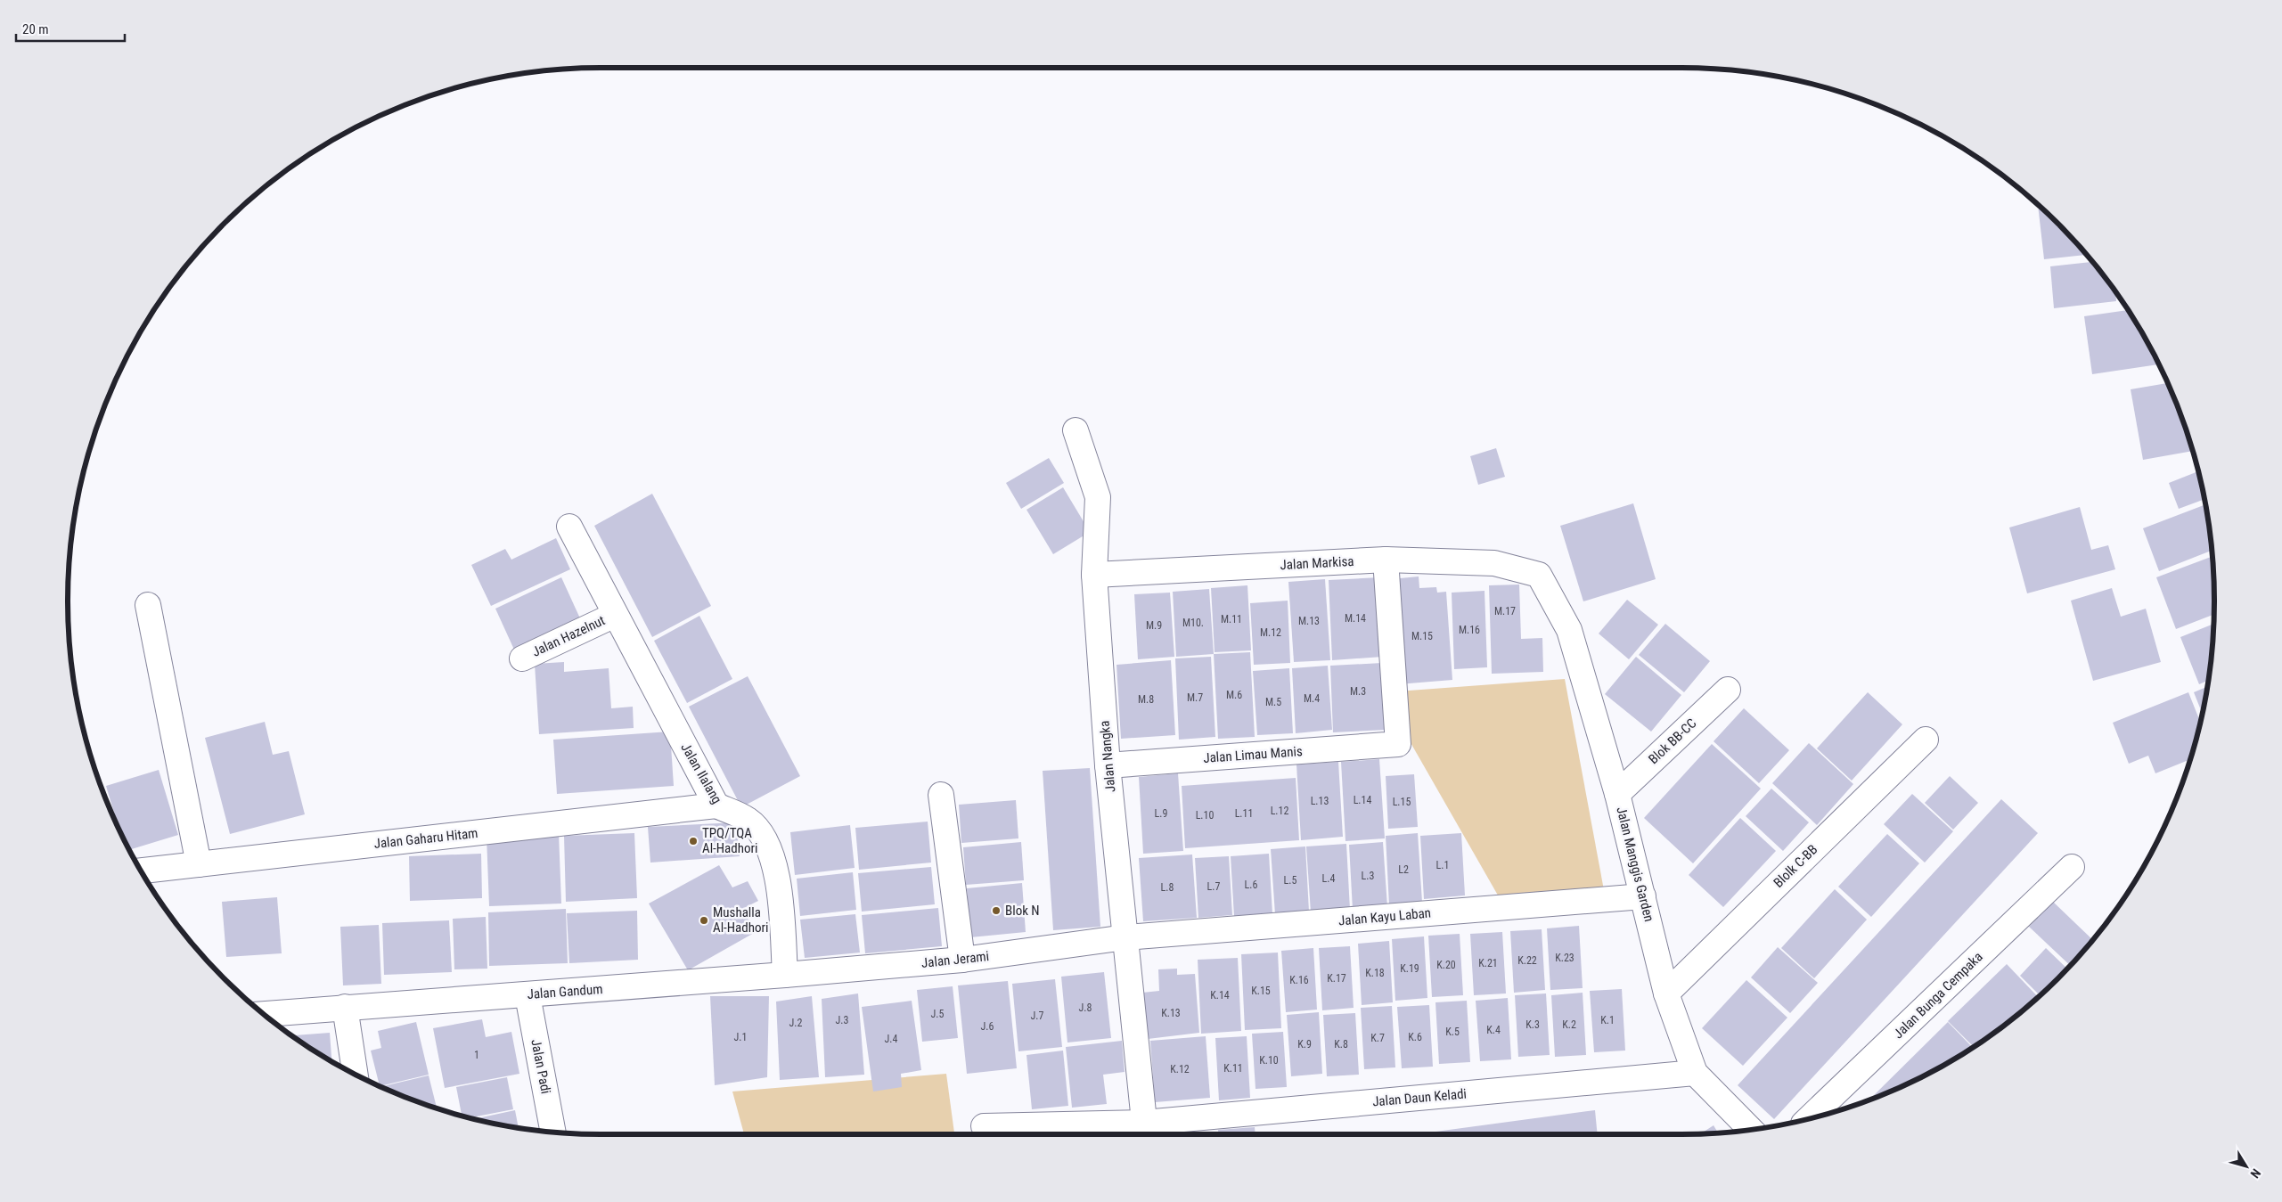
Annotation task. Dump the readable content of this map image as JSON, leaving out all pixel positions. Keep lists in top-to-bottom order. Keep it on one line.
{"streets":{"street":["Jalan Markisa","Jalan Hazelnut","Blok BB-CC","Jalan Limau Manis","Jalan Nangka","Jalan Ilalang","Jalan Gaharu Hitam","Jalan Manggis Garden","Blolk C-BB","Jalan Kayu Laban","Jalan Jerami","Jalan Gandum","Jalan Bunga Cempaka","Jalan Padi","Jalan Daun Keladi"]},"crossings":[["Jalan Markisa","Jalan Limau Manis"],["Jalan Markisa","Jalan Nangka"],["Jalan Markisa","Jalan Manggis Garden"],["Jalan Hazelnut","Jalan Ilalang"],["Blok BB-CC","Jalan Manggis Garden"],["Jalan Limau Manis","Jalan Nangka"],["Jalan Nangka","Jalan Kayu Laban"],["Jalan Nangka","Jalan Jerami"],["Jalan Nangka","Jalan Daun Keladi"],["Jalan Ilalang","Jalan Gaharu Hitam"],["Jalan Ilalang","Jalan Jerami"],["Jalan Ilalang","Jalan Gandum"],["Jalan Manggis Garden","Blolk C-BB"],["Jalan Manggis Garden","Jalan Kayu Laban"],["Jalan Manggis Garden","Jalan Daun Keladi"],["Jalan Kayu Laban","Jalan Jerami"],["Jalan Jerami","Jalan Gandum"],["Jalan Gandum","Jalan Padi"]],"places":["TPQ/TQA Al-Hadhori","Blok N","Mushalla Al-Hadhori"],"house_numbers":["M.17","M.14","M.11","M.13","M10.","M.9","M.16","M.12","M.15","M.3","M.6","M.7","M.4","M.8","M.5","L.14","L.13","L.15","L.12","L.9","L.11","L.10","L.1","L2","L.3","L.4","L.5","L.6","L.7","L.8","K.23","K.22","K.21","K.20","K.19","K.18","K.17","K.16","K.15","K.14","J.8","K.13","J.5","J.7","J.3","K.1","J.2","K.3","K.2","J.6","K.4","K.5","J.1","K.6","K.7","J.4","K.9","K.8","1","K.10","K.11","K.12"],"scale_bar":"20 m","north":"bottom right"}
